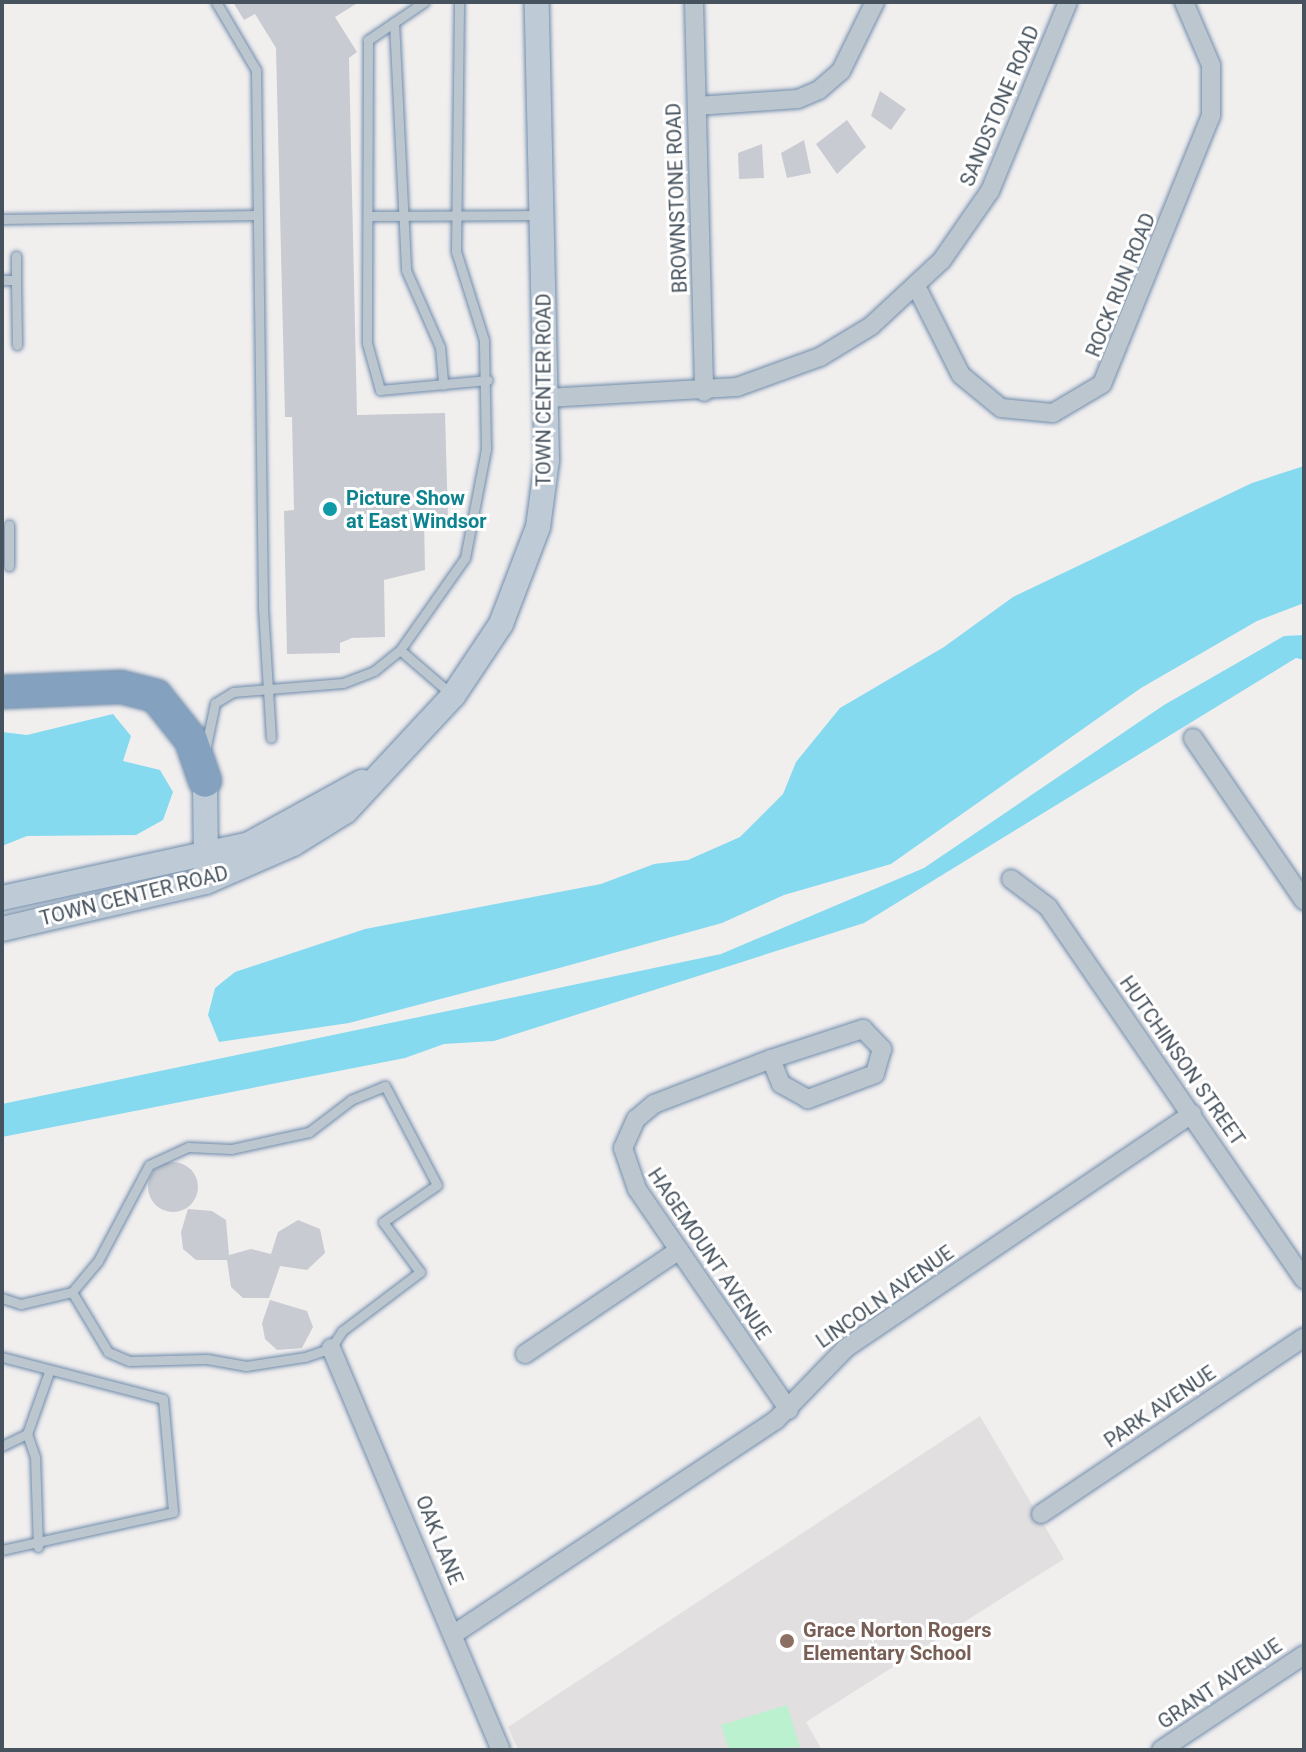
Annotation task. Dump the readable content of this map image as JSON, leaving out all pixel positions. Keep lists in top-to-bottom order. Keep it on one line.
{"streets":{"street":["SANDSTONE ROAD","BROWNSTONE ROAD","ROCK RUN ROAD","TOWN CENTER ROAD","HUTCHINSON STREET","HAGEMOUNT AVENUE","LINCOLN AVENUE","PARK AVENUE","OAK LANE","GRANT AVENUE"]},"crossings":[["SANDSTONE ROAD","BROWNSTONE ROAD"],["SANDSTONE ROAD","ROCK RUN ROAD"],["SANDSTONE ROAD","TOWN CENTER ROAD"],["HUTCHINSON STREET","LINCOLN AVENUE"],["HAGEMOUNT AVENUE","LINCOLN AVENUE"],["LINCOLN AVENUE","OAK LANE"]],"places":["Picture Show at East Windsor","Grace Norton Rogers Elementary School"]}
